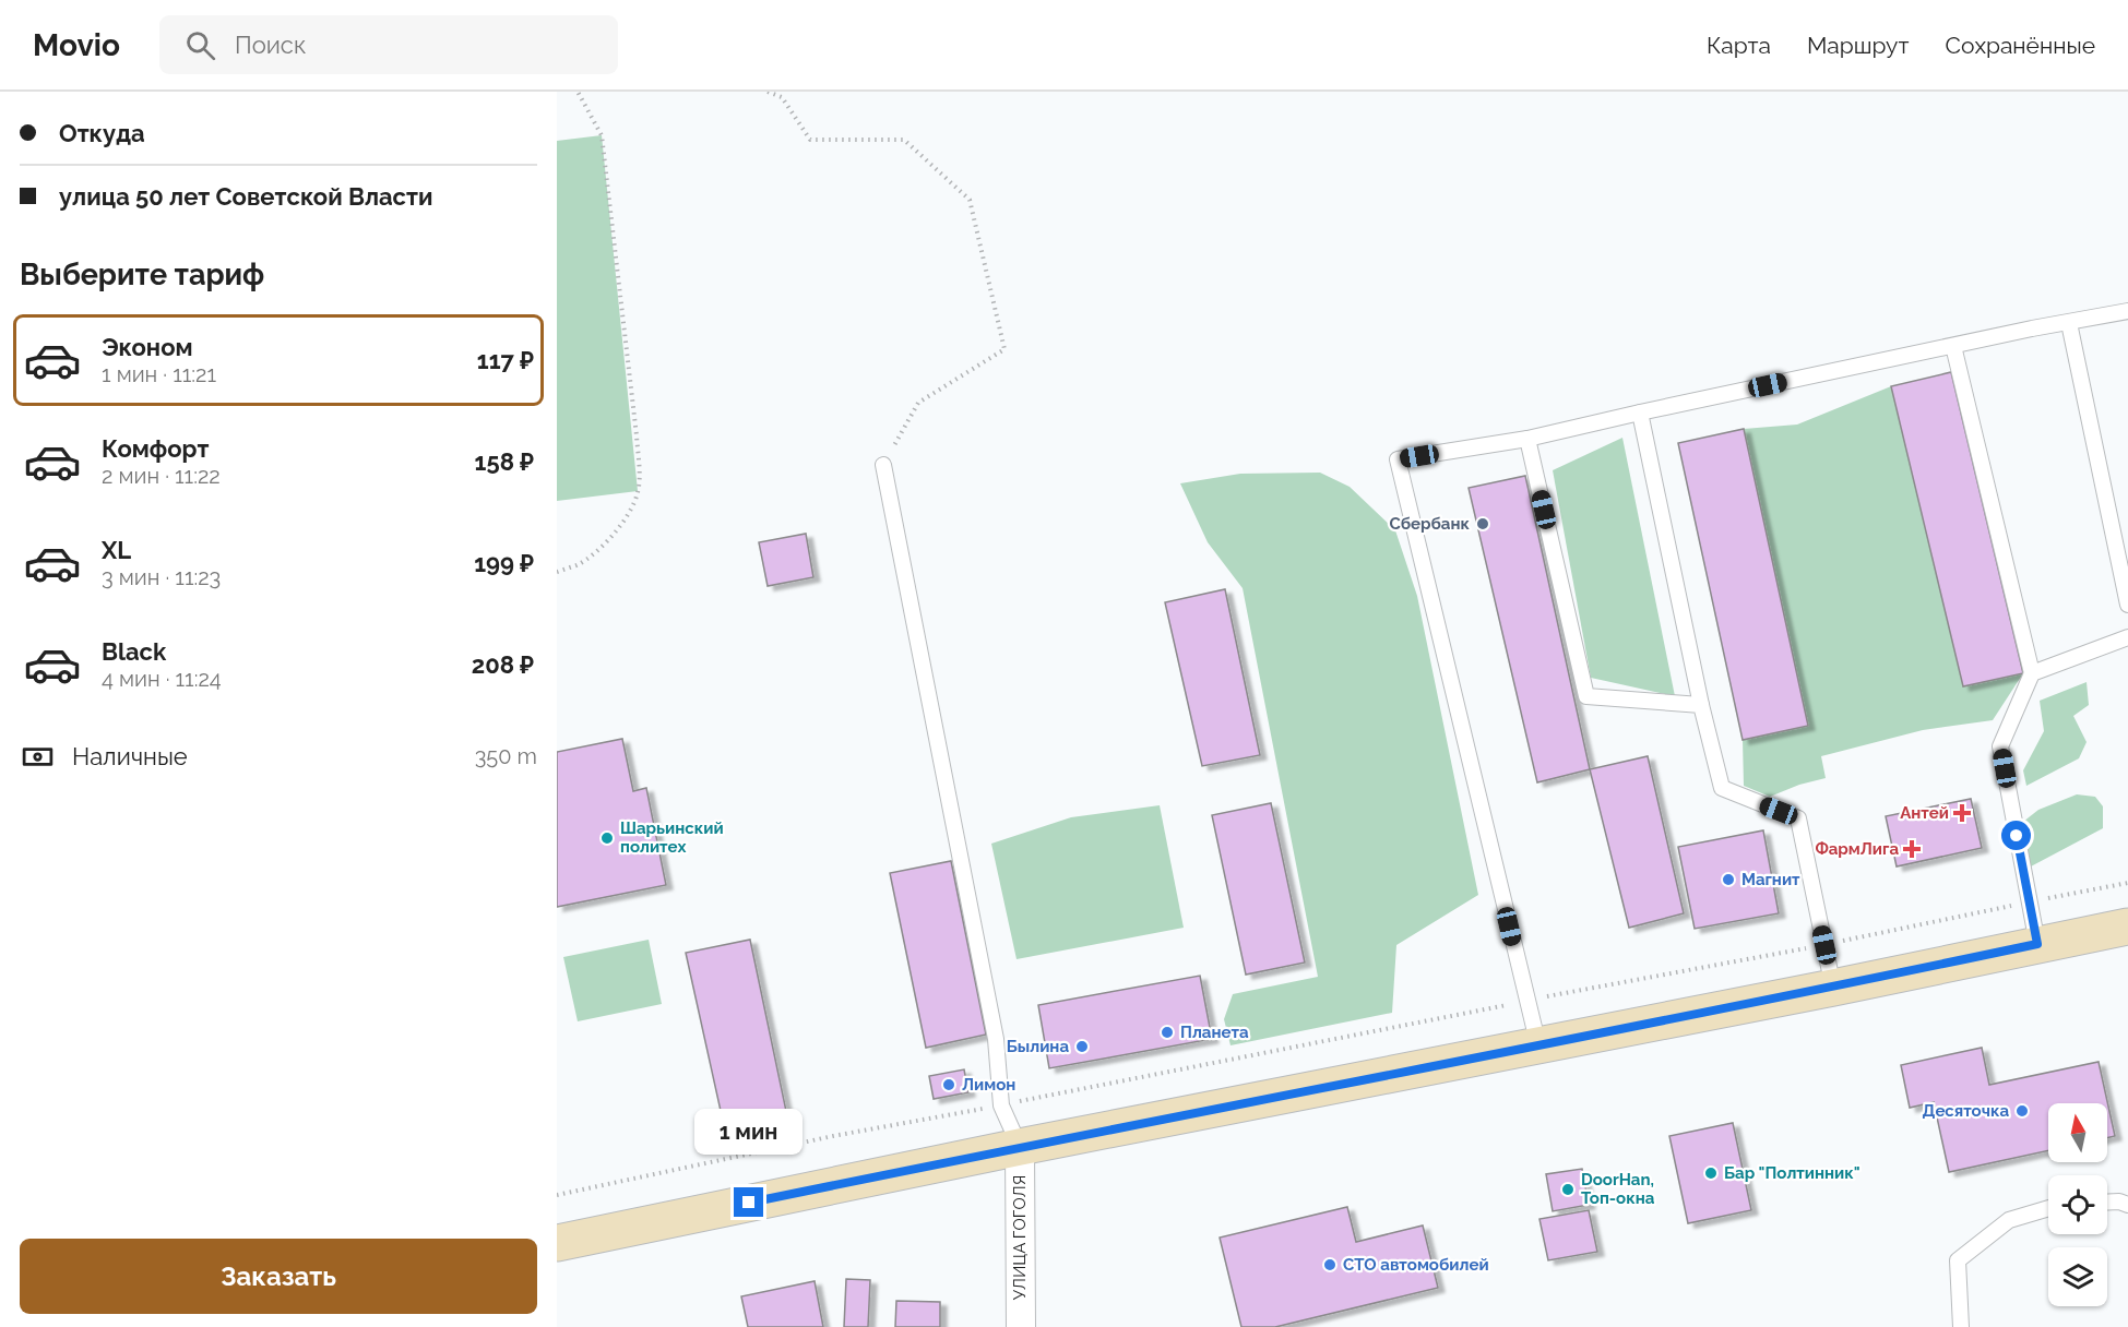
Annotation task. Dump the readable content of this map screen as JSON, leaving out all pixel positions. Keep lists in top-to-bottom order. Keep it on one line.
{"streets":{"street":["УЛИЦА ГОГОЛЯ"]},"places":{"other":["Сбербанк","Шарьинский политех","Магнит","Планета","Былина","Лимон","Десяточка","Бар \"Полтинник\"","DoorHan, Топ-окна","СТО автомобилей"],"health":["Антей","ФармЛига"]},"north":"top","page":{"header":"Movio","search":"Поиск","nav":["Карта","Маршрут","Сохранённые"],"banner":["Откуда","улица 50 лет Советской Власти"],"heading":"Выберите тариф","list":[{"name":"Эконом","note":"1 мин · 11:21","value":"117 ₽"},{"name":"Комфорт","note":"2 мин · 11:22","value":"158 ₽"},{"name":"XL","note":"3 мин · 11:23","value":"199 ₽"},{"name":"Black","note":"4 мин · 11:24","value":"208 ₽"}],"pay":["Наличные","350 m"],"bubble":"1 мин","buttons":"Заказать"}}
